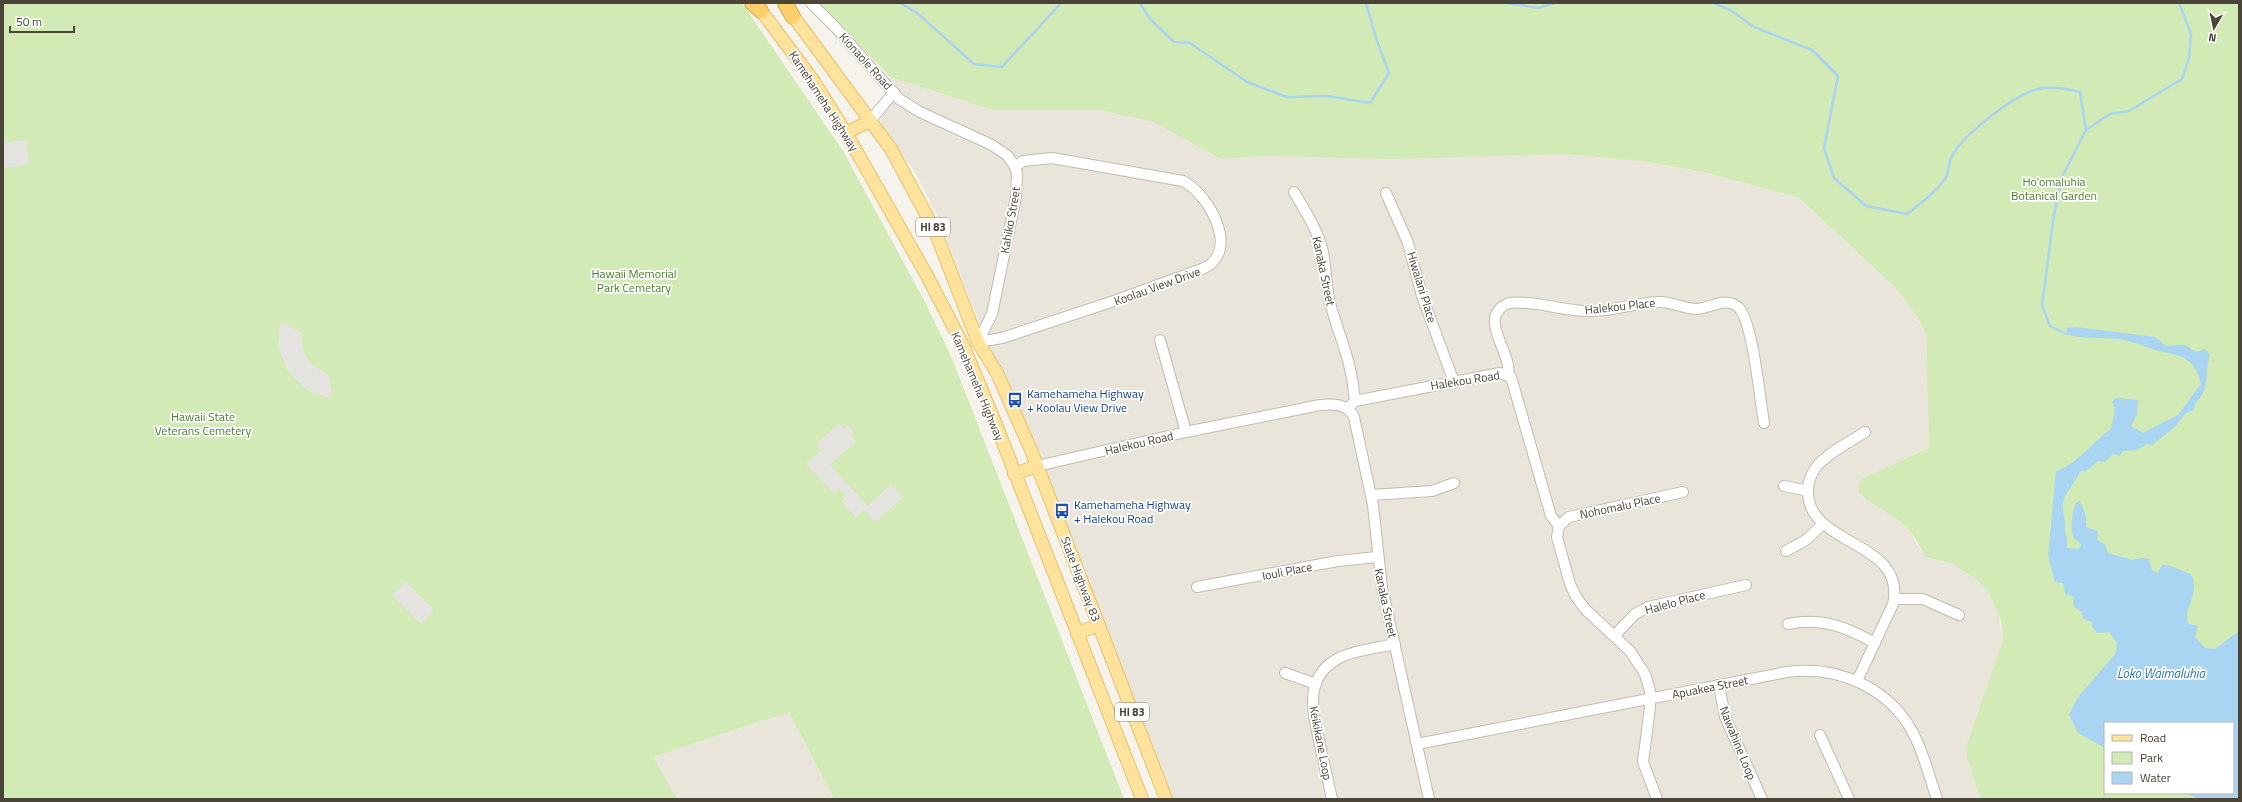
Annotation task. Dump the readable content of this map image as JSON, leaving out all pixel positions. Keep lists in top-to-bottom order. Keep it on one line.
{"streets":{"main road":["Kamehameha Highway","HI 83","State Highway 83"],"street":["Kionaole Road","Kahiko Street","Kanaka Street","Koolau View Drive","Hiwalani Place","Halekou Place","Halekou Road","Nohomalu Place","Iouli Place","Halelo Place","Apuakea Street","Keikikane Loop","Nawahine Loop"]},"crossings":[["Kionaole Road","Kamehameha Highway"],["Kamehameha Highway","Kahiko Street"],["Kamehameha Highway","Koolau View Drive"],["Kamehameha Highway","State Highway 83"],["Kahiko Street","Koolau View Drive"],["Kahiko Street","State Highway 83"],["Kanaka Street","Halekou Road"],["Kanaka Street","Iouli Place"],["Kanaka Street","Apuakea Street"],["Kanaka Street","Keikikane Loop"],["Koolau View Drive","State Highway 83"],["Hiwalani Place","Halekou Road"],["Halekou Place","Halekou Road"],["Halekou Road","Nohomalu Place"],["Halekou Road","State Highway 83"],["Halekou Road","Halelo Place"],["Halekou Road","Apuakea Street"],["Apuakea Street","Nawahine Loop"]],"water":["Loko Waimaluhia"],"parks":["Ho'omaluhia Botanical Garden","Hawaii Memorial Park Cemetary","Hawaii State Veterans Cemetery"],"places":{"bus stop":["Kamehameha Highway + Koolau View Drive","Kamehameha Highway + Halekou Road"]},"legend":["Road","Park","Water"],"scale_bar":"50 m","north":"bottom"}
